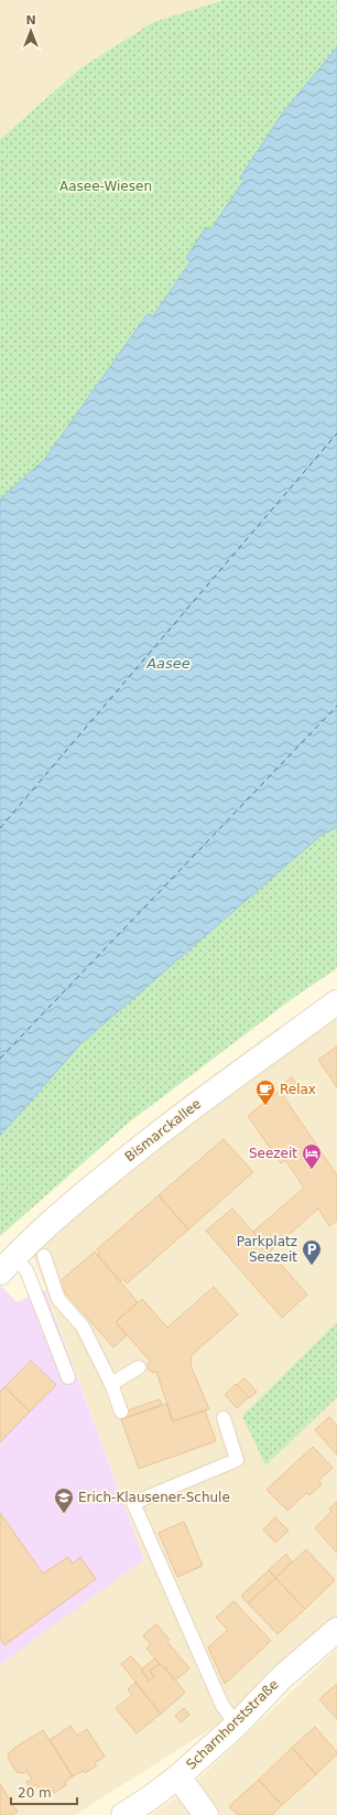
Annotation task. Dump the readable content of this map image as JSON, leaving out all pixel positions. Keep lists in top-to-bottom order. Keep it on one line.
{"streets":{"street":["Bismarckallee","Scharnhorststraße"]},"water":["Aasee"],"parks":["Aasee-Wiesen"],"places":{"cafe":["Relax"],"hotel":["Seezeit"],"parking":["Parkplatz Seezeit"],"school or university":["Erich-Klausener-Schule"]},"scale_bar":"20 m","north":"top"}
